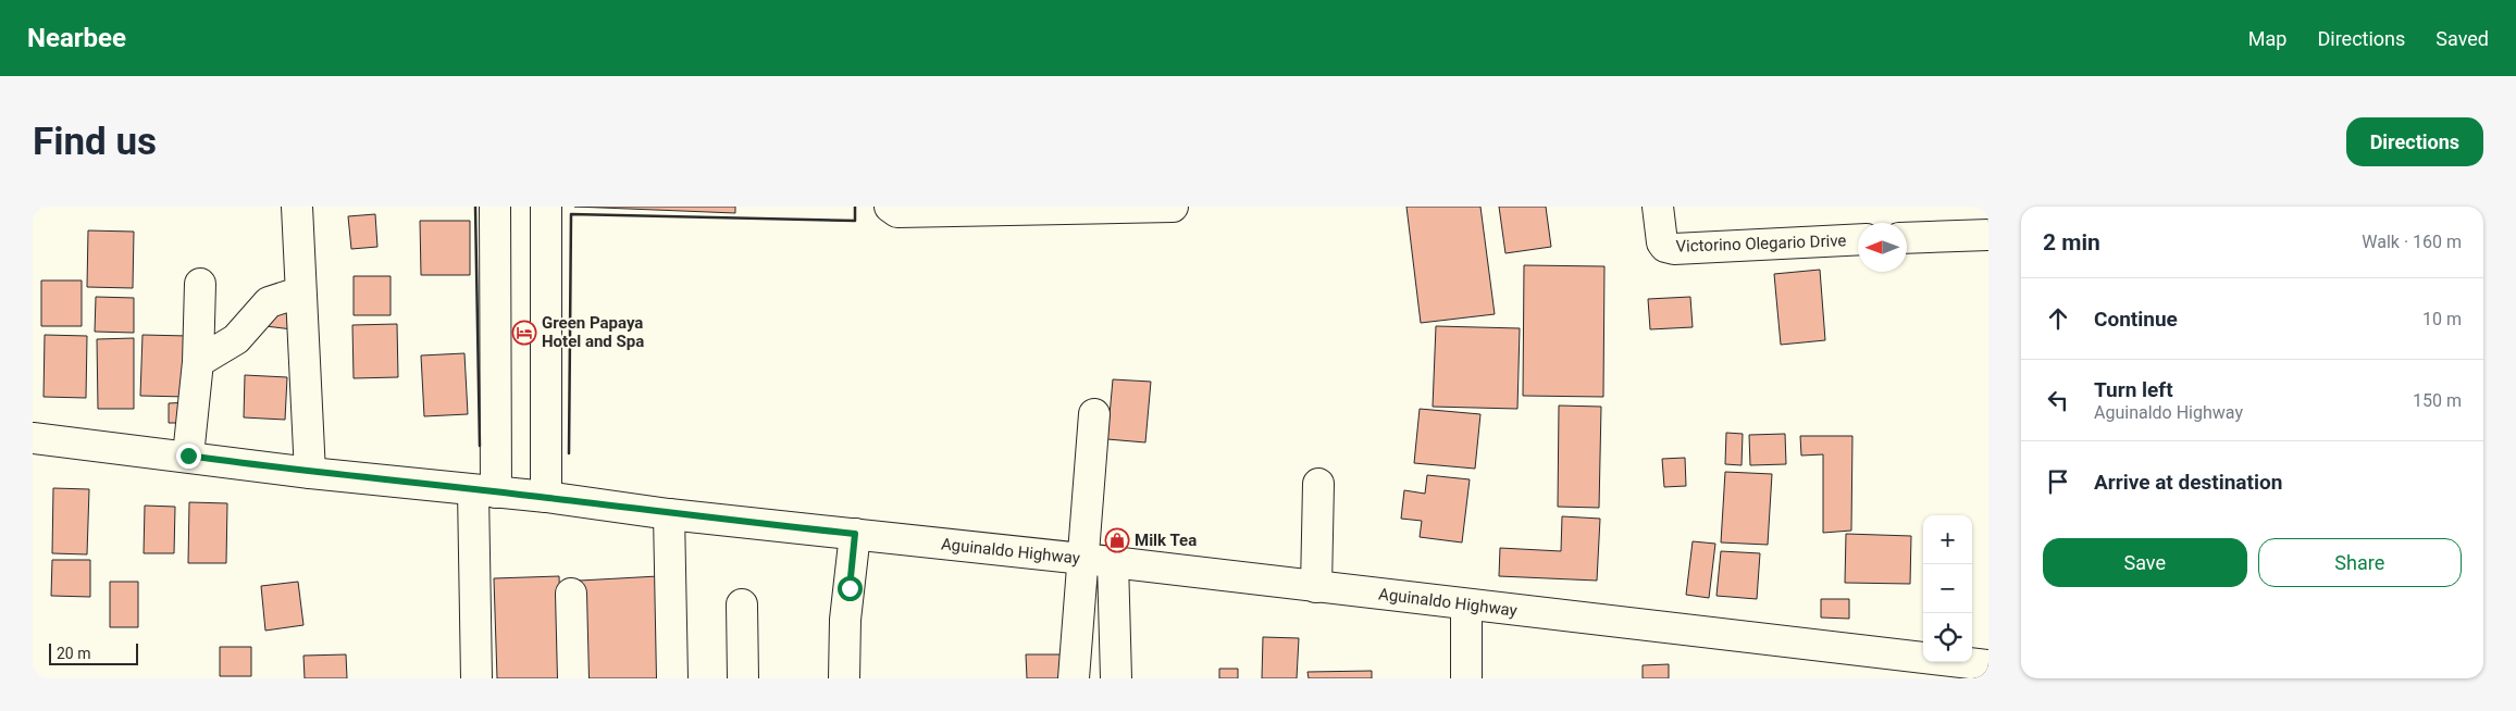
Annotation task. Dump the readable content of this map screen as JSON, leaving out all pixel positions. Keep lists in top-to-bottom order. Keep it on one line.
{"streets":{"main road":["Victorino Olegario Drive","Aguinaldo Highway"]},"places":{"hotel":["Green Papaya Hotel and Spa"],"shop":["Milk Tea"]},"scale_bar":"20 m","north":"left","page":{"header":"Nearbee","nav":["Map","Directions","Saved"],"buttons":["Directions",["Save","Share"]],"title":"Find us","heading":["2 min","Walk · 160 m"],"list":[["Continue","10 m"],["Turn left","Aguinaldo Highway","150 m"],"Arrive at destination"],"map_buttons":["+","−"],"scale":"20 m"}}
